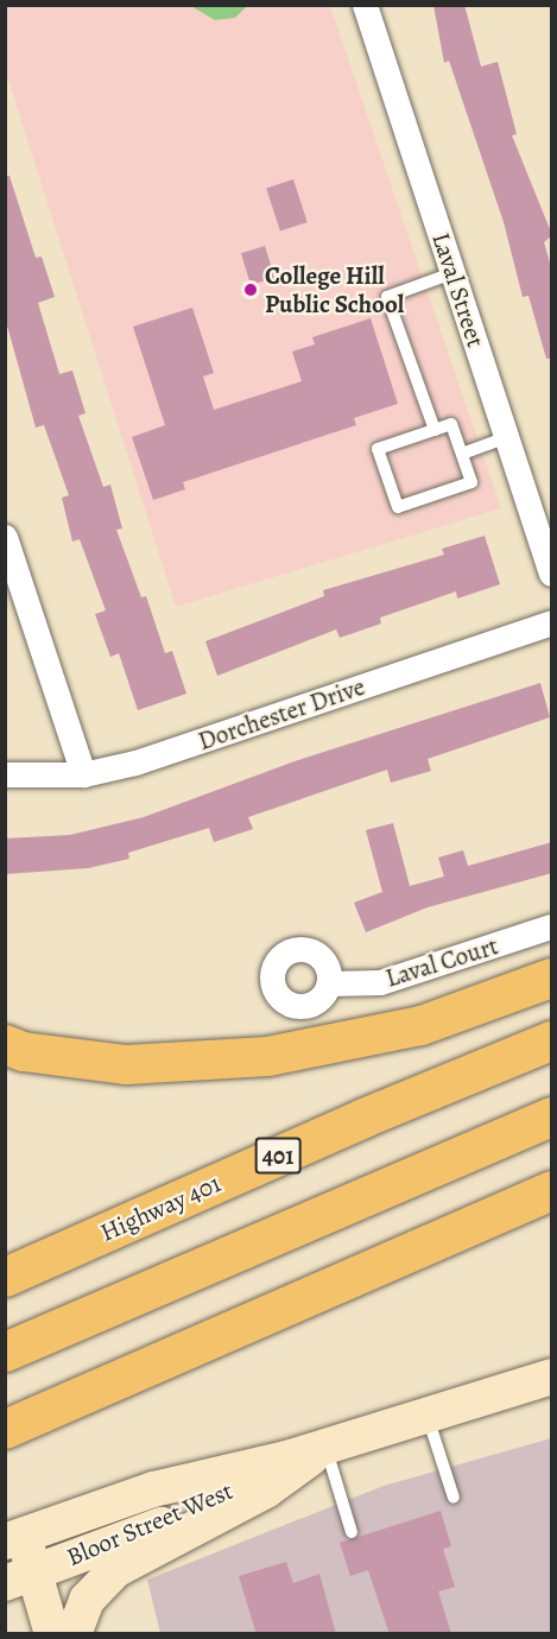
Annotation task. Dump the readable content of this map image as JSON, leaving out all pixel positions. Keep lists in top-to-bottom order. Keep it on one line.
{"streets":{"highway":["401","Highway 401"],"main road":["Bloor Street West"],"street":["Laval Street","Dorchester Drive","Laval Court"]},"places":["College Hill Public School"]}
